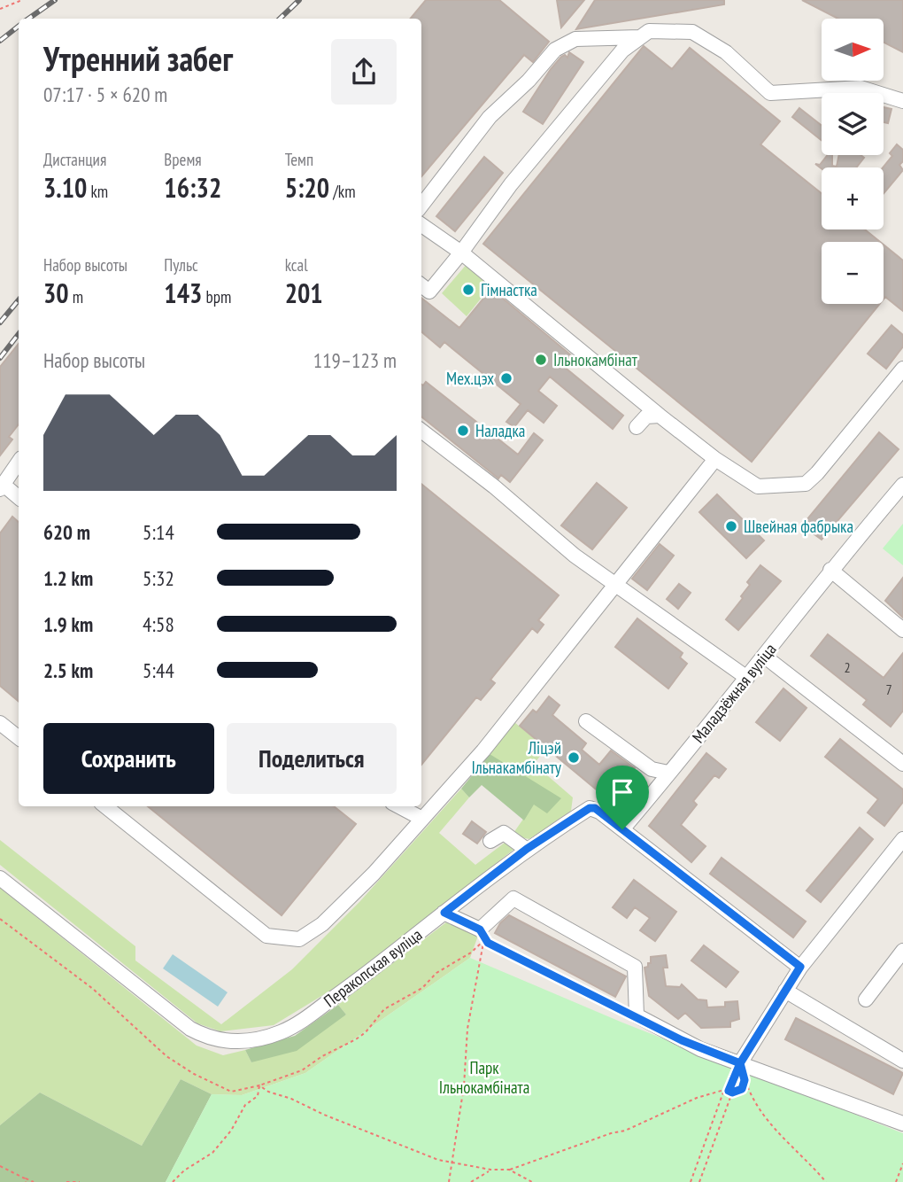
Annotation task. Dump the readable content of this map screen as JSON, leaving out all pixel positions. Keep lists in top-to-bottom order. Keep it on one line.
{"streets":{"street":["Маладзёжная вуліца","Перакопская вуліца"]},"crossings":[["Маладзёжная вуліца","Перакопская вуліца"]],"parks":["Парк Ільнокамбіната"],"places":["Гімнастка","Ільнокамбінат","Мех.цэх","Наладка","Швейная фабрыка","Ліцэй Ільнакамбінату"],"house_numbers":["2","7"],"north":"right","page":{"map_buttons":["+","−"],"heading":["Утренний забег","07:17 · 5 × 620 m"],"stats":[["Дистанция","3.10 km"],["Время","16:32"],["Темп","5:20 /km"],["Набор высоты","30 m"],["Пульс","143 bpm"],["kcal","201"]],"chart":["Набор высоты","119–123 m"],"list":[{"name":"620 m","note":"5:14"},{"name":"1.2 km","note":"5:32"},{"name":"1.9 km","note":"4:58"},{"name":"2.5 km","note":"5:44"}],"buttons":["Сохранить","Поделиться"]}}
